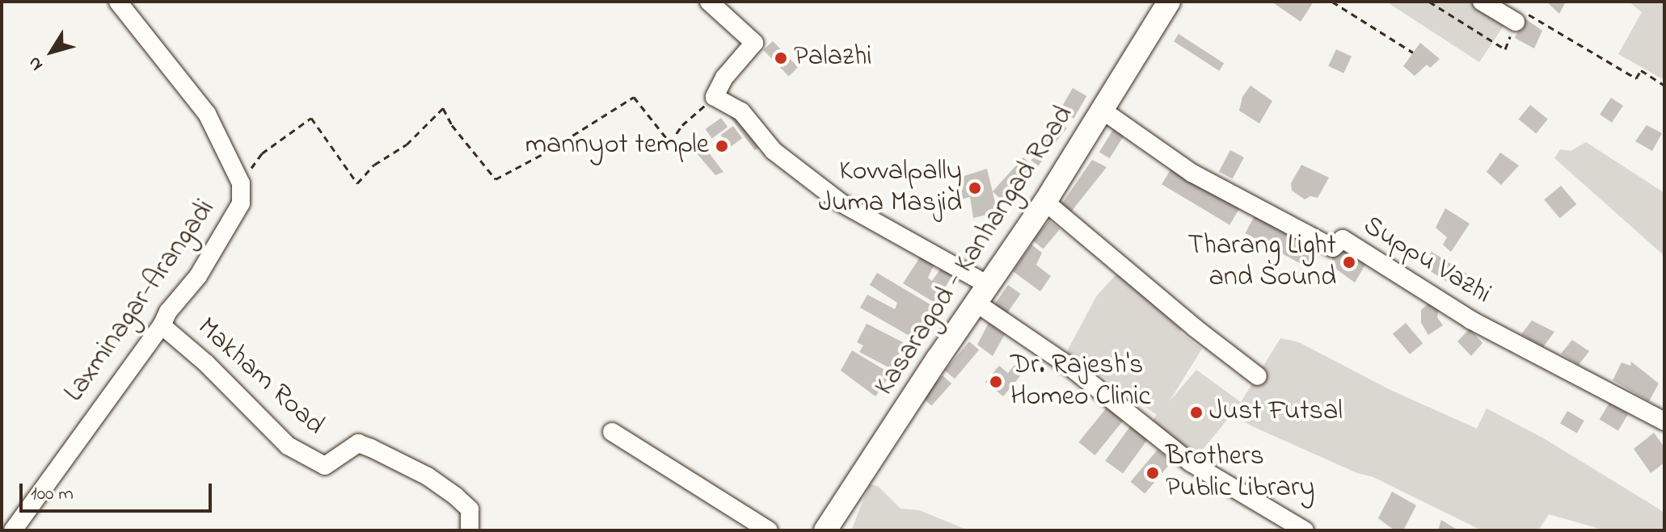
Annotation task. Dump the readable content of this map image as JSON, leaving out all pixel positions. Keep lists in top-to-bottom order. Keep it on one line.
{"streets":{"main road":["Kasaragod - Kanhangad Road"],"street":["Suppu Vazhi","Laxminagar-Arangadi","Makham Road"]},"crossings":[["Kasaragod - Kanhangad Road","Suppu Vazhi"],["Laxminagar-Arangadi","Makham Road"]],"places":["Palazhi","mannyot temple","Kovvalpally Juma Masjid","Tharang Light and Sound","Dr. Rajesh's Homeo Clinic","Just Futsal","Brothers Public Library"],"scale_bar":"100 m","north":"bottom left"}
